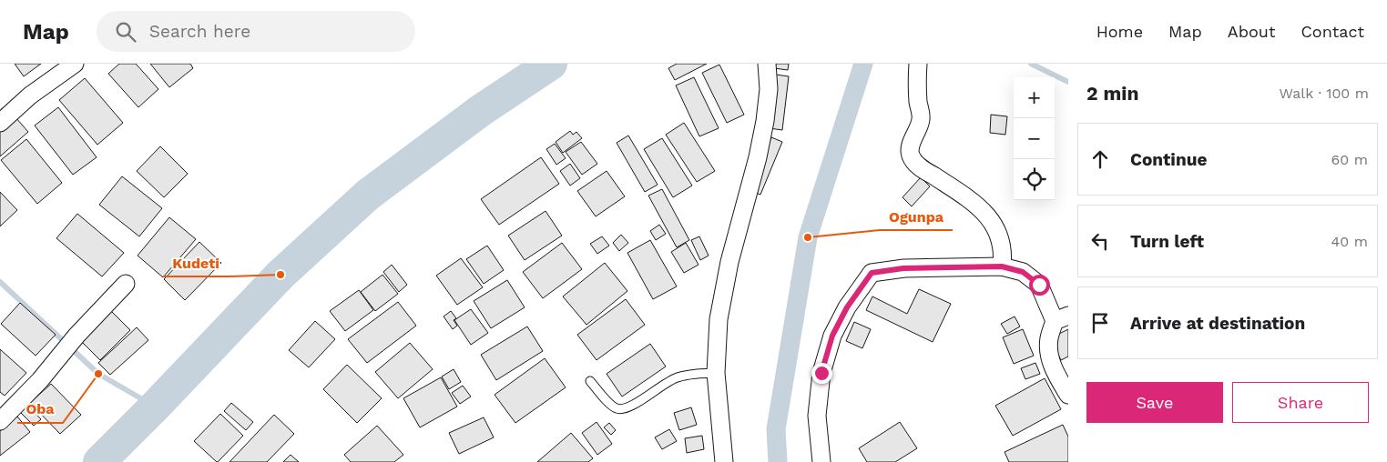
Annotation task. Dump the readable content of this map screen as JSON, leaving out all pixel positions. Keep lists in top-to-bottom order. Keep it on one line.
{"places":["Ogunpa","Kudeti","Oba"],"page":{"header":"Map","search":"Search here","nav":["Home","Map","About","Contact"],"heading":["2 min","Walk · 100 m"],"map_buttons":["+","−"],"list":[["Continue","60 m"],["Turn left","40 m"],"Arrive at destination"],"buttons":["Save","Share"]}}
